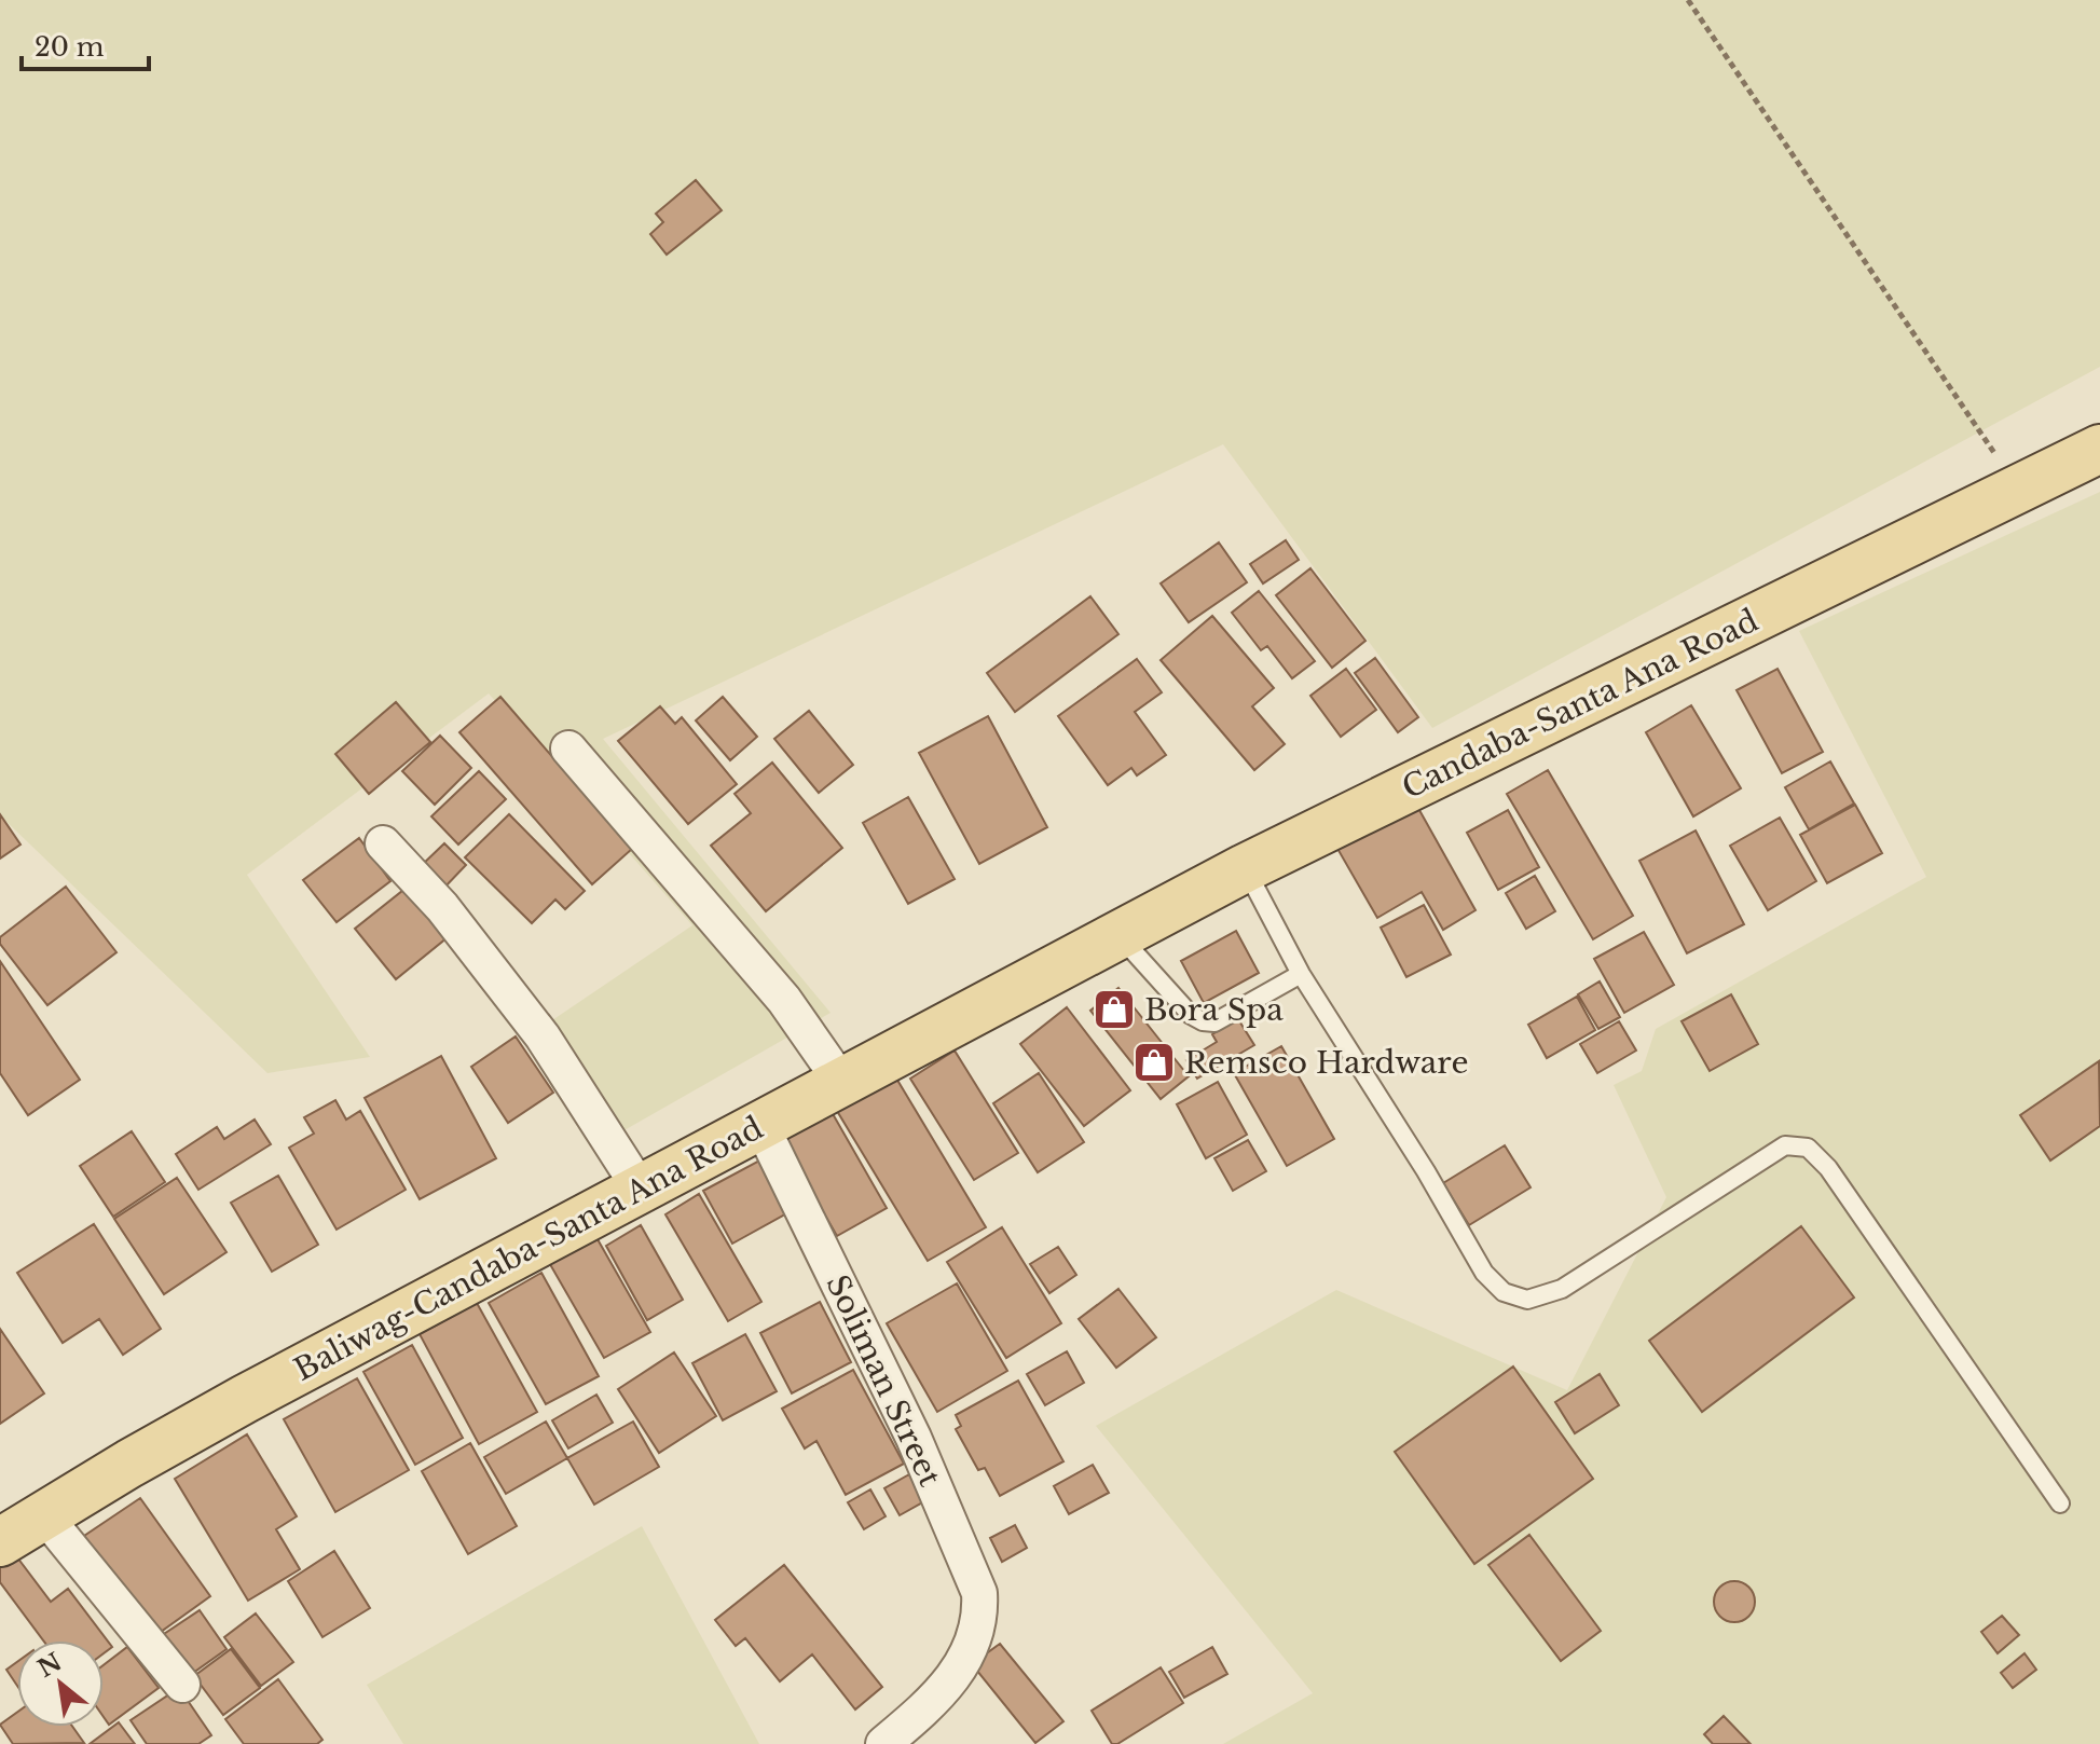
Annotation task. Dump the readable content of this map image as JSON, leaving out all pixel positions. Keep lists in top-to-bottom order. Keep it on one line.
{"streets":{"main road":["Candaba-Santa Ana Road","Baliwag-Candaba-Santa Ana Road"],"street":["Soliman Street"]},"crossings":[["Candaba-Santa Ana Road","Baliwag-Candaba-Santa Ana Road"],["Baliwag-Candaba-Santa Ana Road","Soliman Street"]],"places":{"shop":["Bora Spa","Remsco Hardware"]},"scale_bar":"20 m","north":"top left"}
